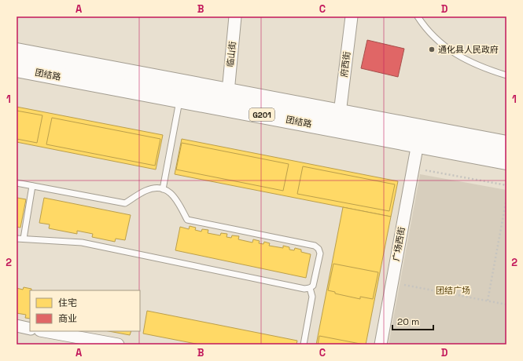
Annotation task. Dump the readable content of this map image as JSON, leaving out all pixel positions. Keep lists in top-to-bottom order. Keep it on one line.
{"streets":{"highway":["团结路","G201"],"street":["临山街","府西街","广场西街"]},"crossings":[["临山街","团结路"],["府西街","团结路"],["团结路","广场西街"]],"parks":["团结广场"],"places":["通化县人民政府"],"legend":["住宅","商业"],"scale_bar":"20 m","grid":{"columns":["A","B","C","D"],"rows":["1","2"]}}
